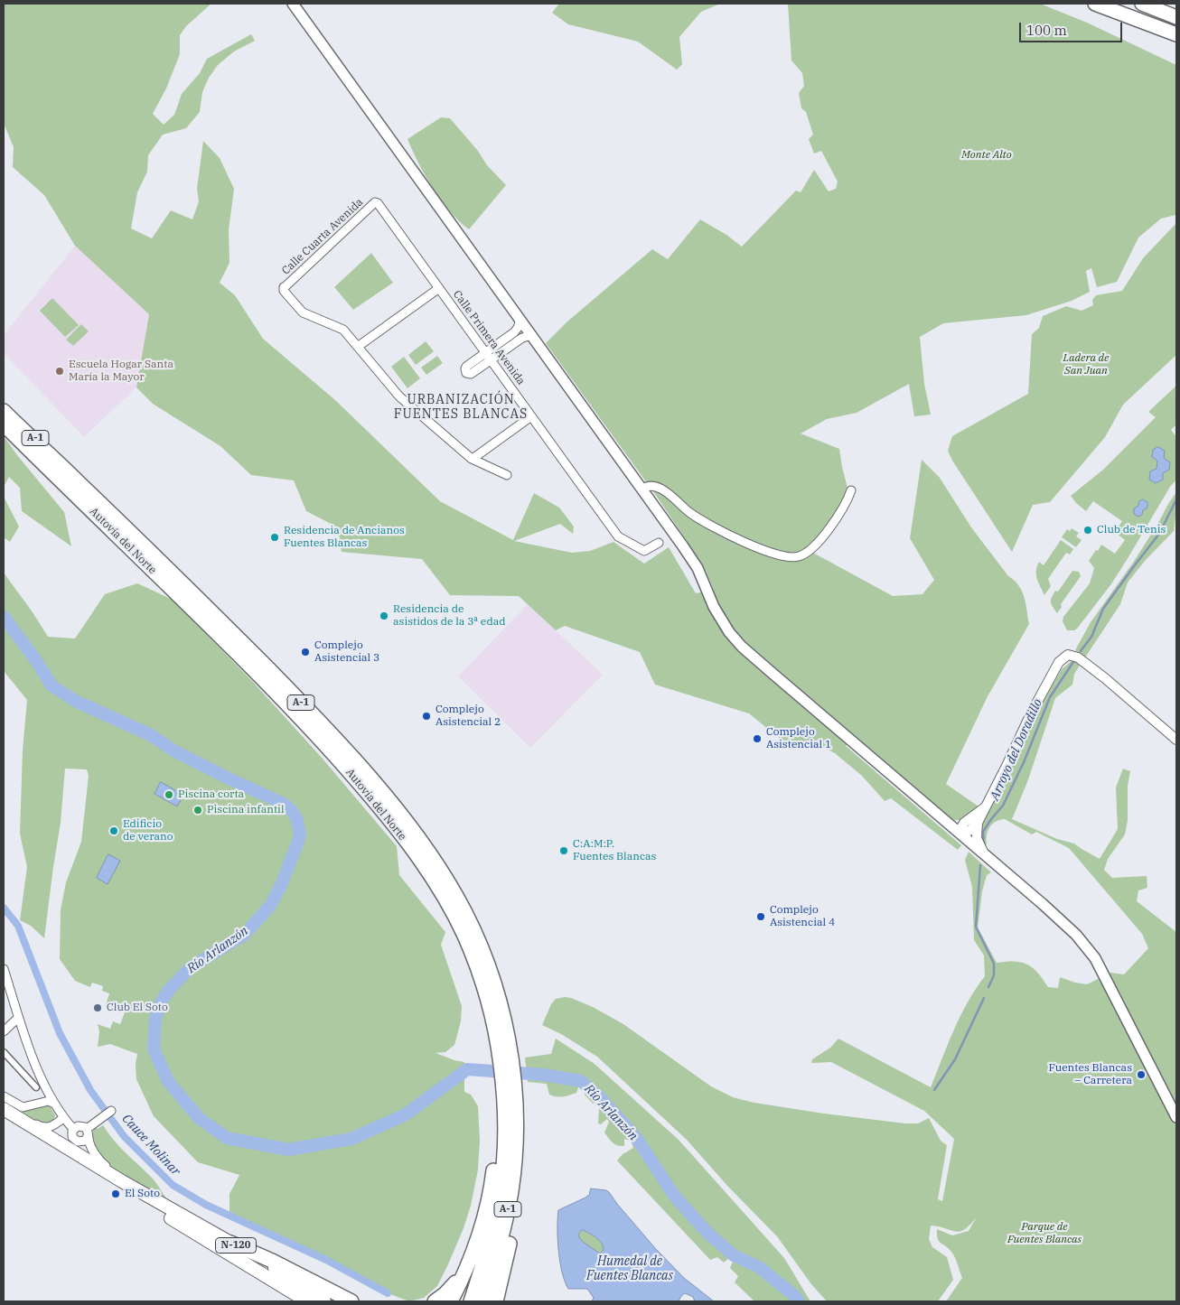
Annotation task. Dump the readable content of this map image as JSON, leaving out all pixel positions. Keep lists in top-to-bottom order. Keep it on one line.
{"streets":{"highway":["A-1","Autovía del Norte","N-120"],"street":["Calle Cuarta Avenida","Calle Primera Avenida"]},"crossings":[["Calle Cuarta Avenida","Calle Primera Avenida"],["A-1","Autovía del Norte"]],"districts":["URBANIZACIÓN FUENTES BLANCAS"],"water":["Arroyo del Doradillo","Río Arlanzón","Cauce Molinar","Humedal de Fuentes Blancas"],"parks":["Monte Alto","Ladera de San Juan","Parque de Fuentes Blancas"],"places":["Escuela Hogar Santa María la Mayor","Club de Tenis","Residencia de Ancianos Fuentes Blancas","Residencia de asistidos de la 3ª edad","Complejo Asistencial 3","Complejo Asistencial 2","Complejo Asistencial 1","Piscina corta","Piscina infantil","Edificio de verano","C:A:M:P. Fuentes Blancas","Complejo Asistencial 4","Club El Soto","Fuentes Blancas – Carretera","El Soto"],"scale_bar":"100 m"}
